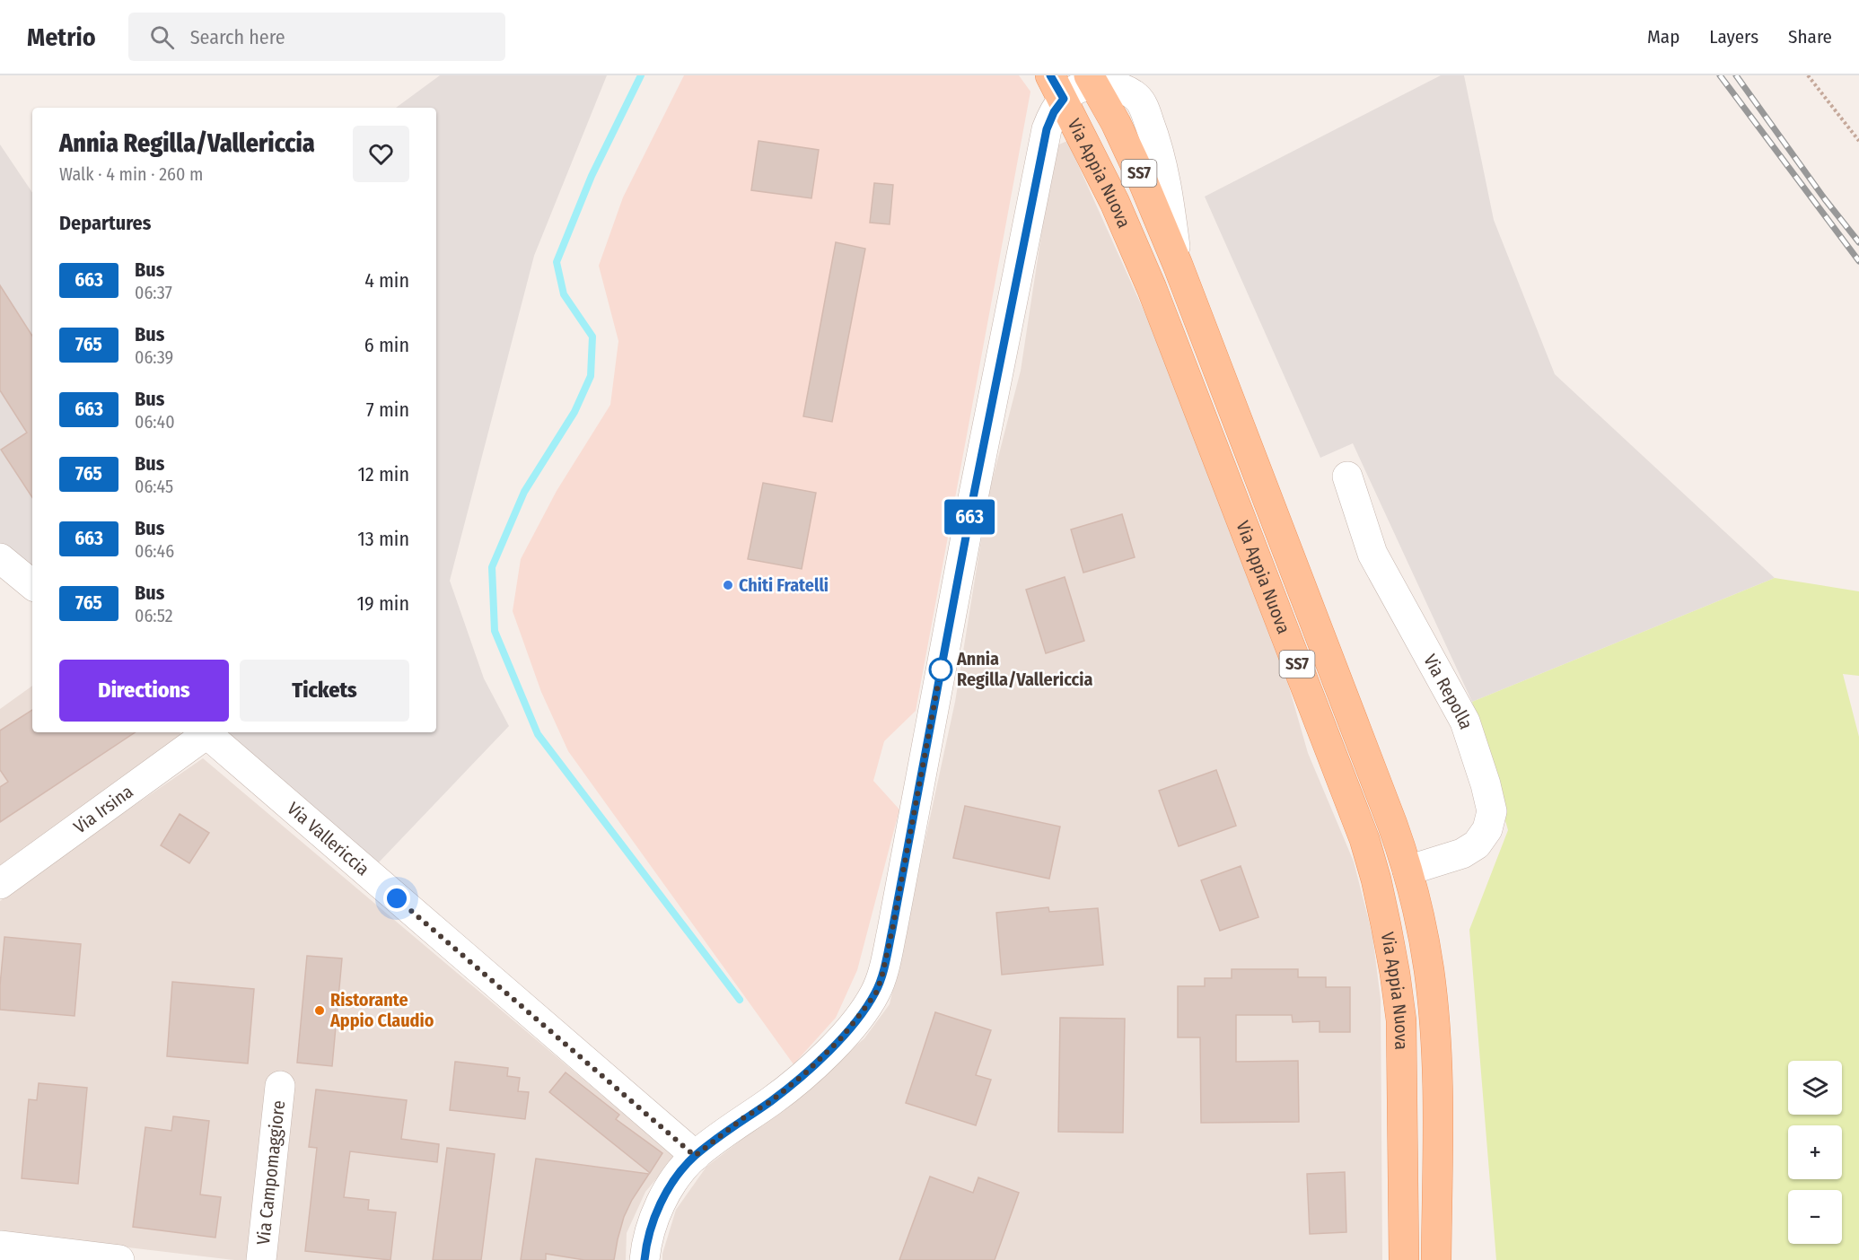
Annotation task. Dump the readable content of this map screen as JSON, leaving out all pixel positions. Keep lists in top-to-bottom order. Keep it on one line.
{"streets":{"main road":["Via Appia Nuova","SS7"],"street":["Via Repolla","Via Irsina","Via Vallericcia","Via Campomaggiore"]},"crossings":[["Via Appia Nuova","Via Repolla"]],"places":["Chiti Fratelli","Annia Regilla/Vallericcia","Ristorante Appio Claudio"],"lines":["bus line 663"],"page":{"header":"Metrio","search":"Search here","nav":["Map","Layers","Share"],"on_map":"663","heading":[["Annia Regilla/Vallericcia","Walk · 4 min · 260 m"],"Departures"],"list":[{"mark":"663","name":"Bus","note":"06:37","value":"4 min"},{"mark":"765","name":"Bus","note":"06:39","value":"6 min"},{"mark":"663","name":"Bus","note":"06:40","value":"7 min"},{"mark":"765","name":"Bus","note":"06:45","value":"12 min"},{"mark":"663","name":"Bus","note":"06:46","value":"13 min"},{"mark":"765","name":"Bus","note":"06:52","value":"19 min"}],"buttons":["Directions","Tickets"],"map_buttons":["+","−"]}}
